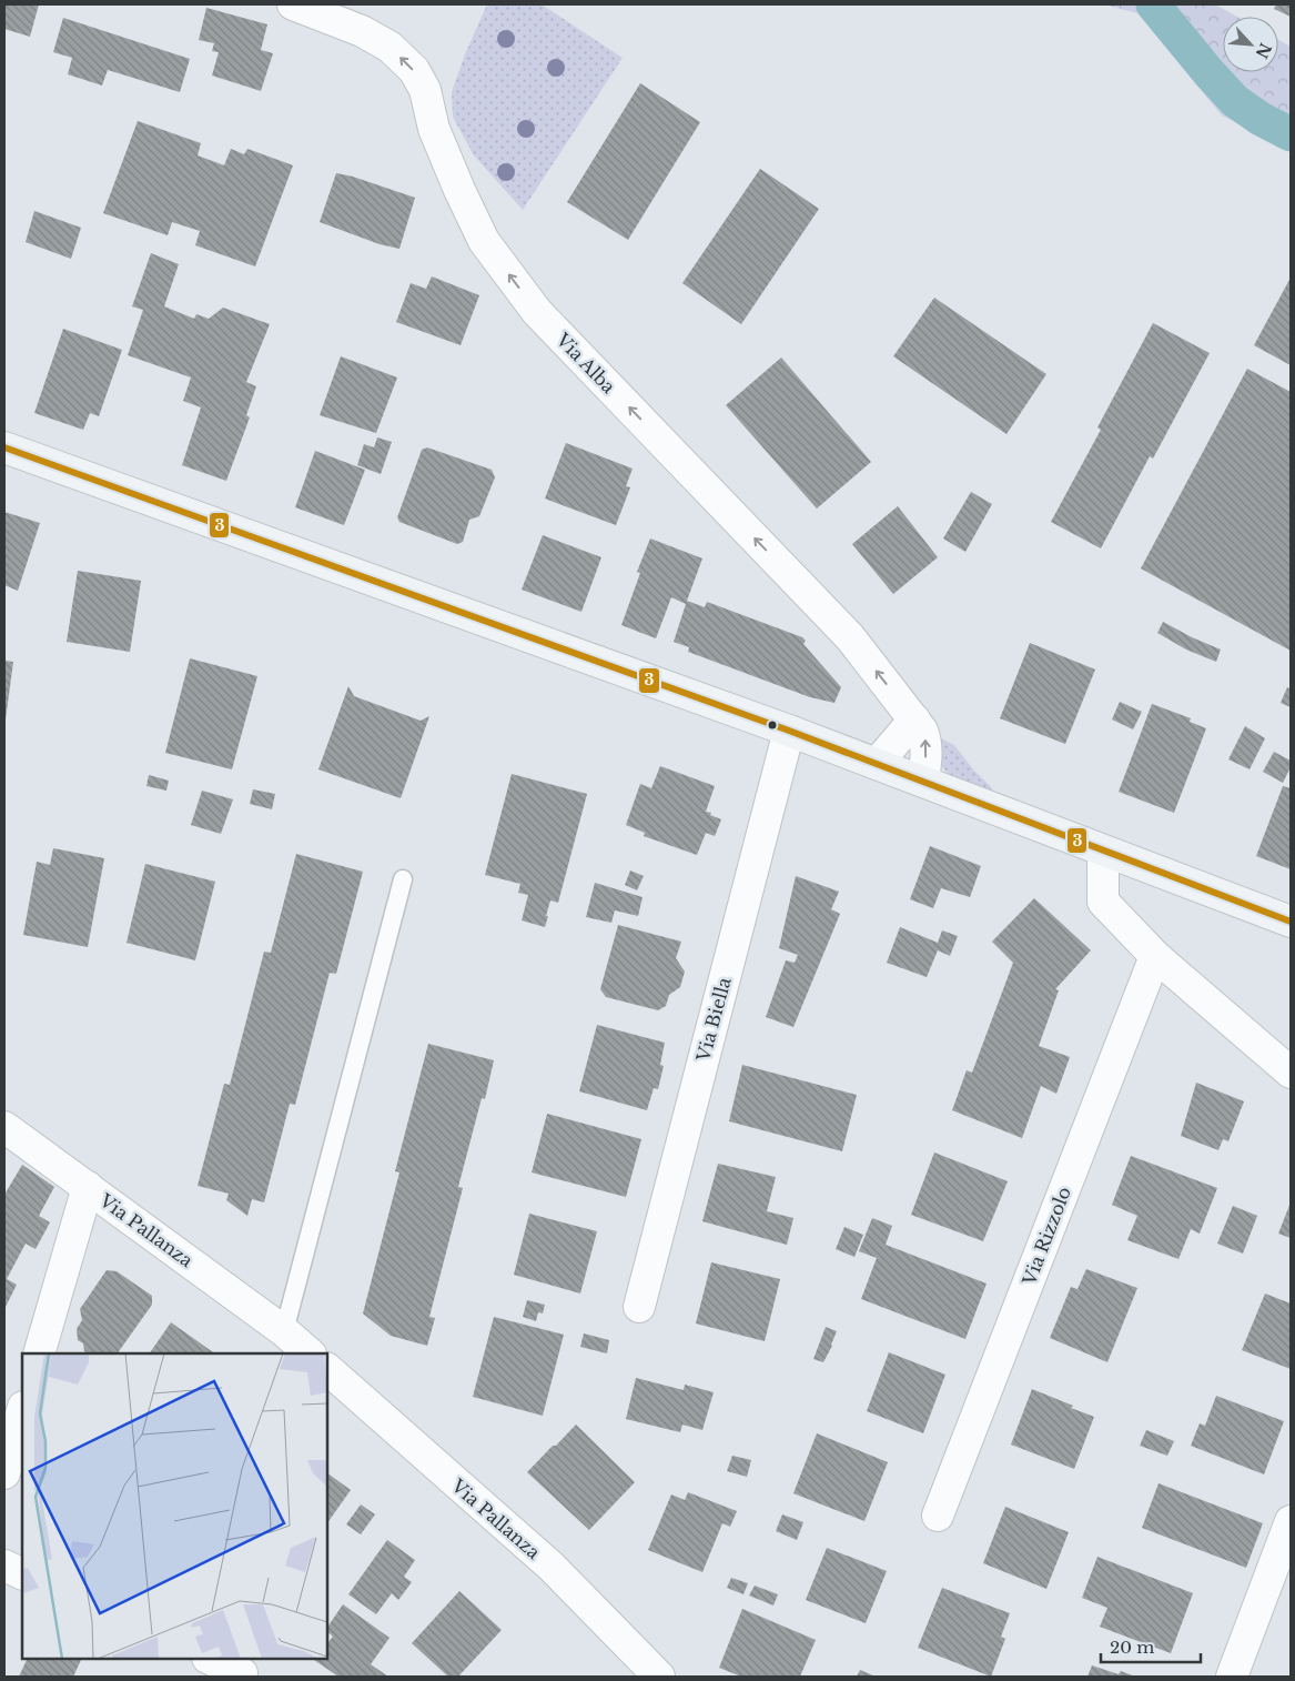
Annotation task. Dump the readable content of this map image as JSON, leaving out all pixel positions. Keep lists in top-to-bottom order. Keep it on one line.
{"streets":{"street":["Via Alba","Via Biella","Via Pallanza","Via Rizzolo"]},"one_way":["Via Alba"],"lines":["transit line 3"],"scale_bar":"20 m","north":"bottom right"}
